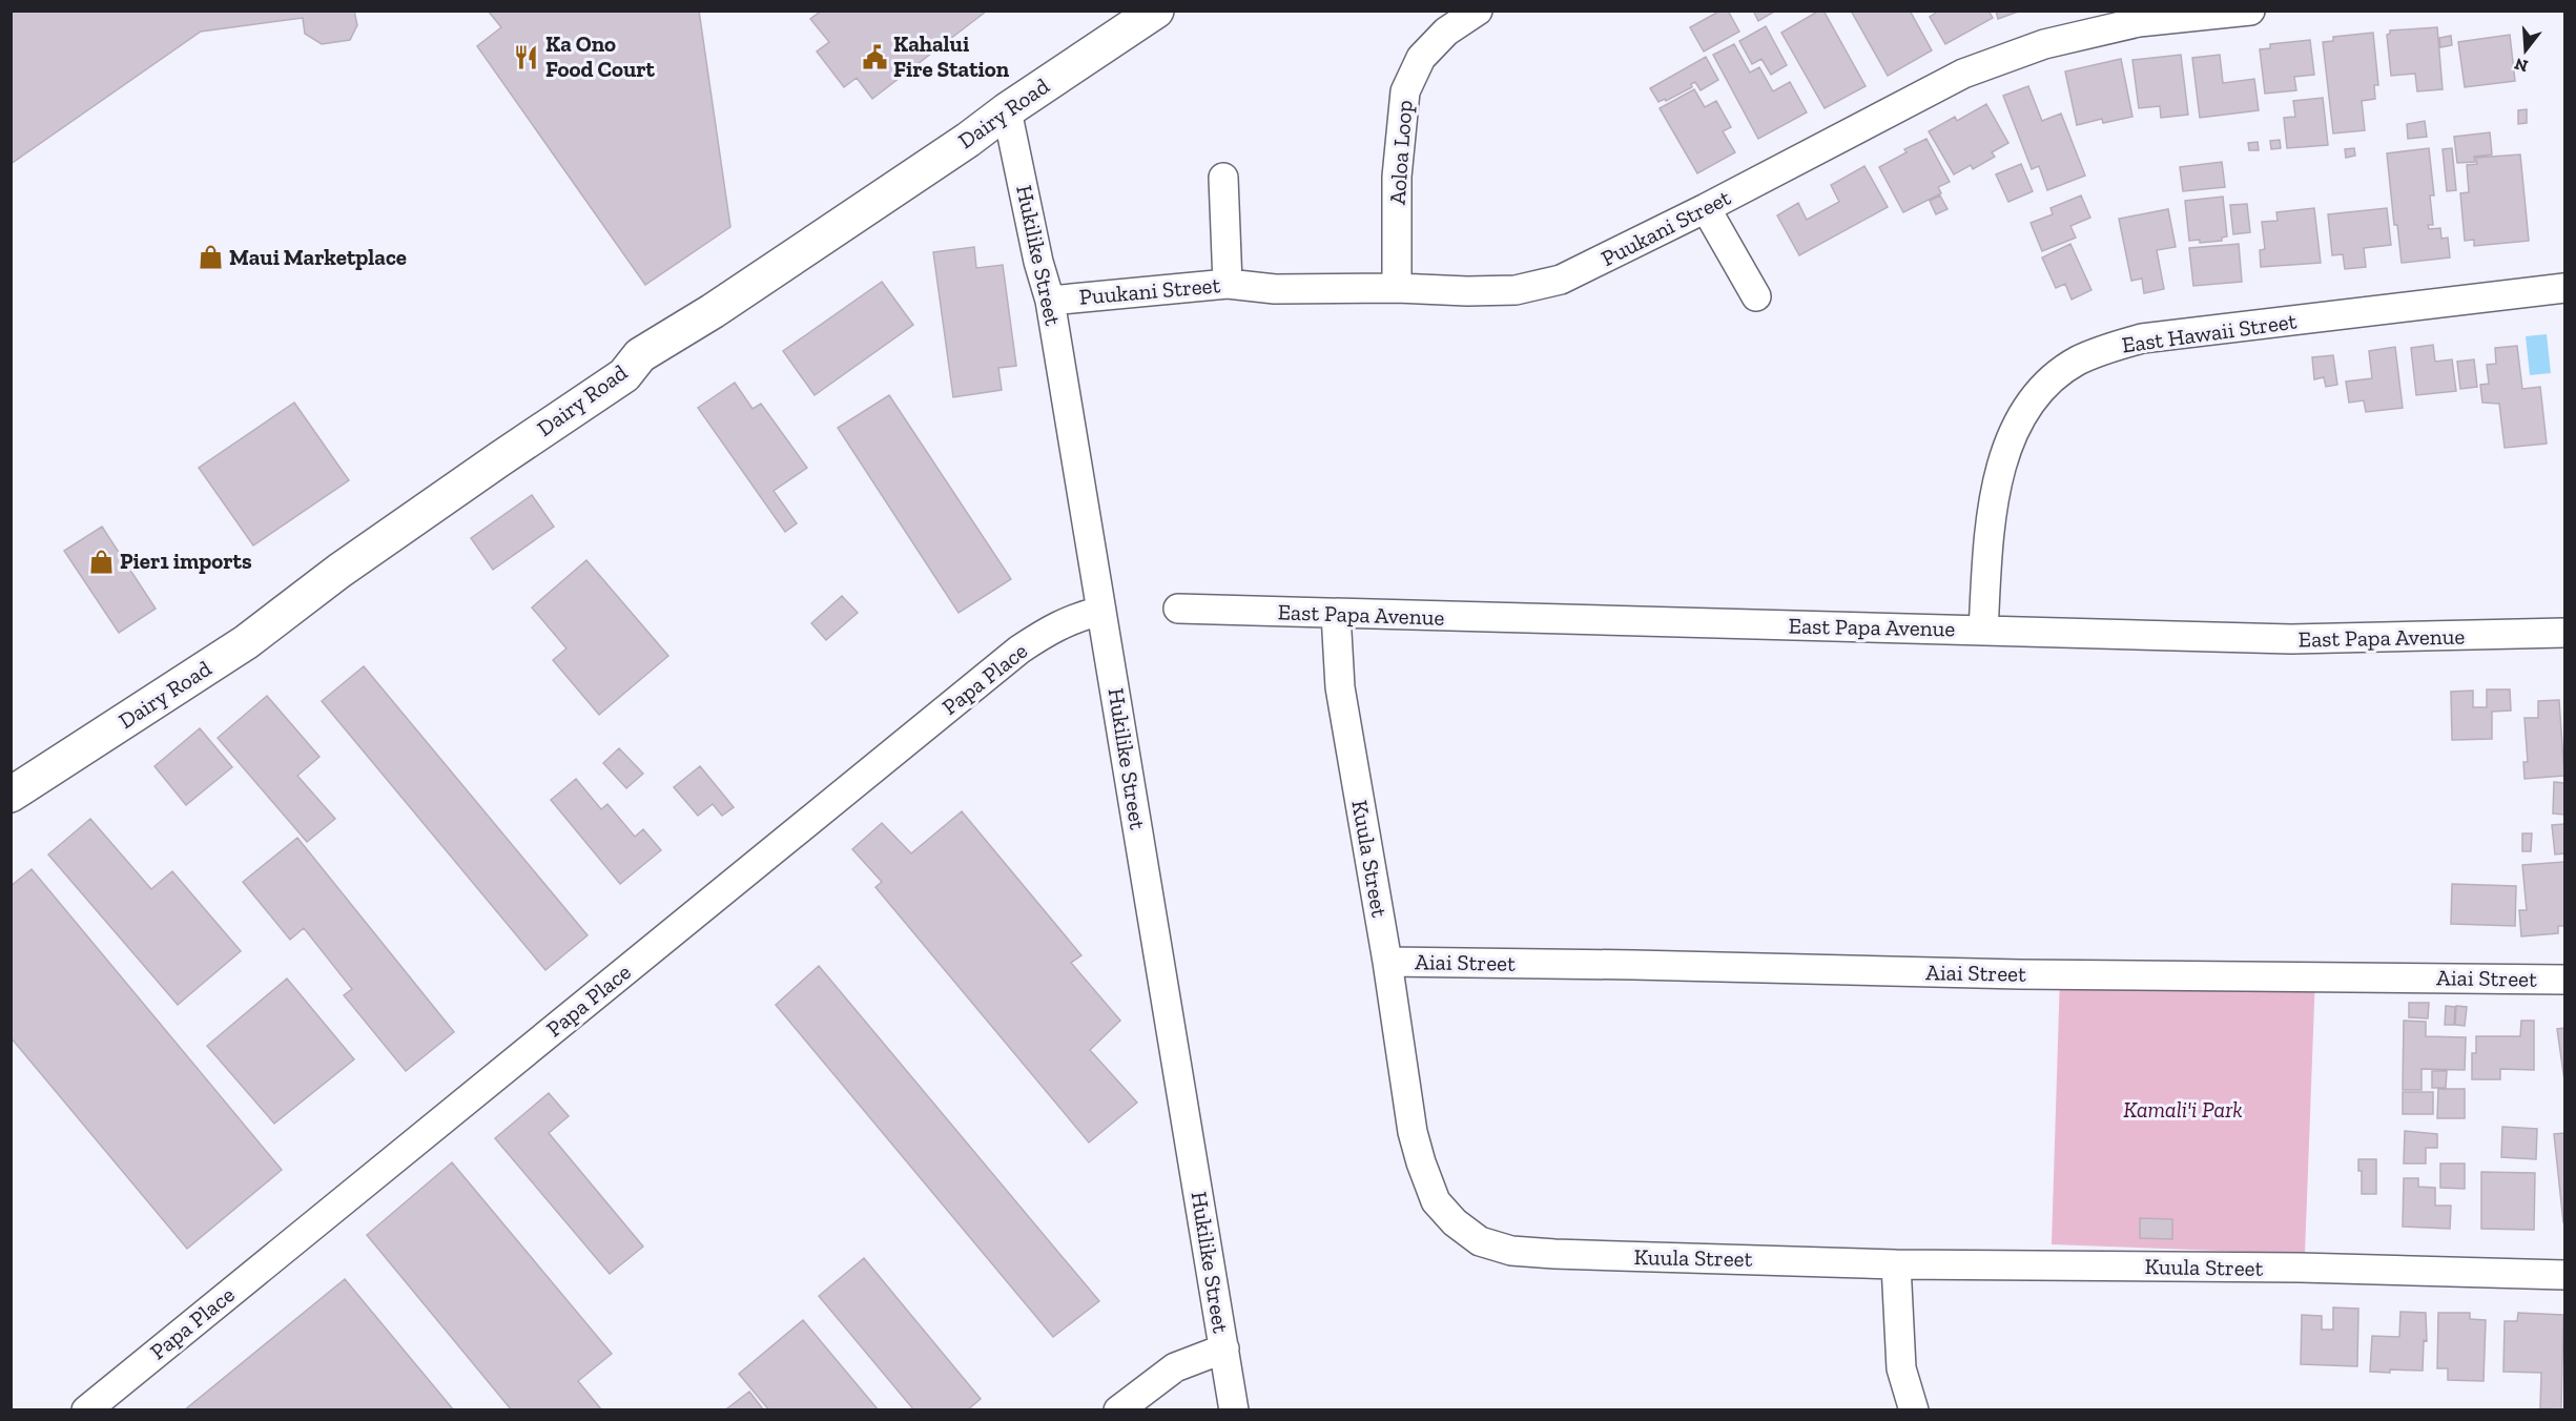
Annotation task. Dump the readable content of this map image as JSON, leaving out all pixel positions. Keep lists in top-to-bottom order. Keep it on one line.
{"streets":{"main road":["Dairy Road"],"street":["Aoloa Loop","Puukani Street","Hukilike Street","East Hawaii Street","East Papa Avenue","Papa Place","Kuula Street","Aiai Street"]},"crossings":[["Dairy Road","Hukilike Street"],["Aoloa Loop","Puukani Street"],["Puukani Street","Hukilike Street"],["Hukilike Street","Papa Place"],["East Hawaii Street","East Papa Avenue"],["East Papa Avenue","Kuula Street"],["Kuula Street","Aiai Street"]],"parks":["Kamali'i Park"],"places":{"restaurant":["Ka Ono Food Court"],"public building":["Kahalui Fire Station"],"shop":["Maui Marketplace","Pier1 imports"]},"north":"bottom"}
